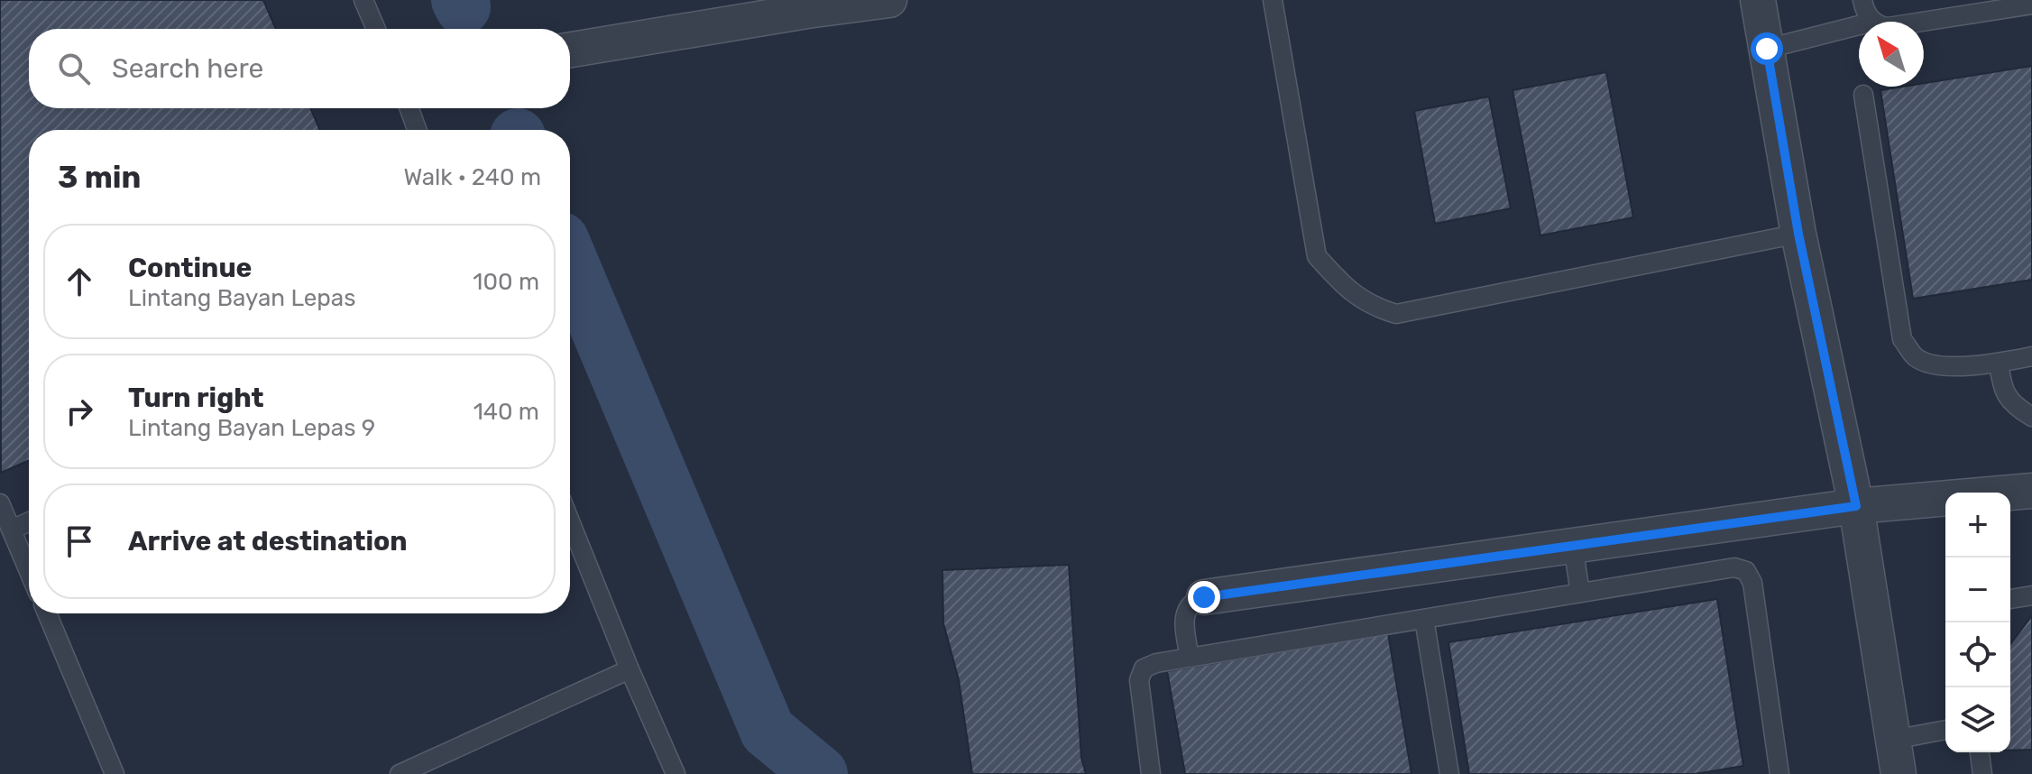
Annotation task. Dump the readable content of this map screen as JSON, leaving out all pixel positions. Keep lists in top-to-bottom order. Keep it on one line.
{"north":"top left","page":{"search":"Search here","heading":["3 min","Walk · 240 m"],"list":[["Continue","Lintang Bayan Lepas","100 m"],["Turn right","Lintang Bayan Lepas 9","140 m"],"Arrive at destination"],"map_buttons":["+","−"]}}
